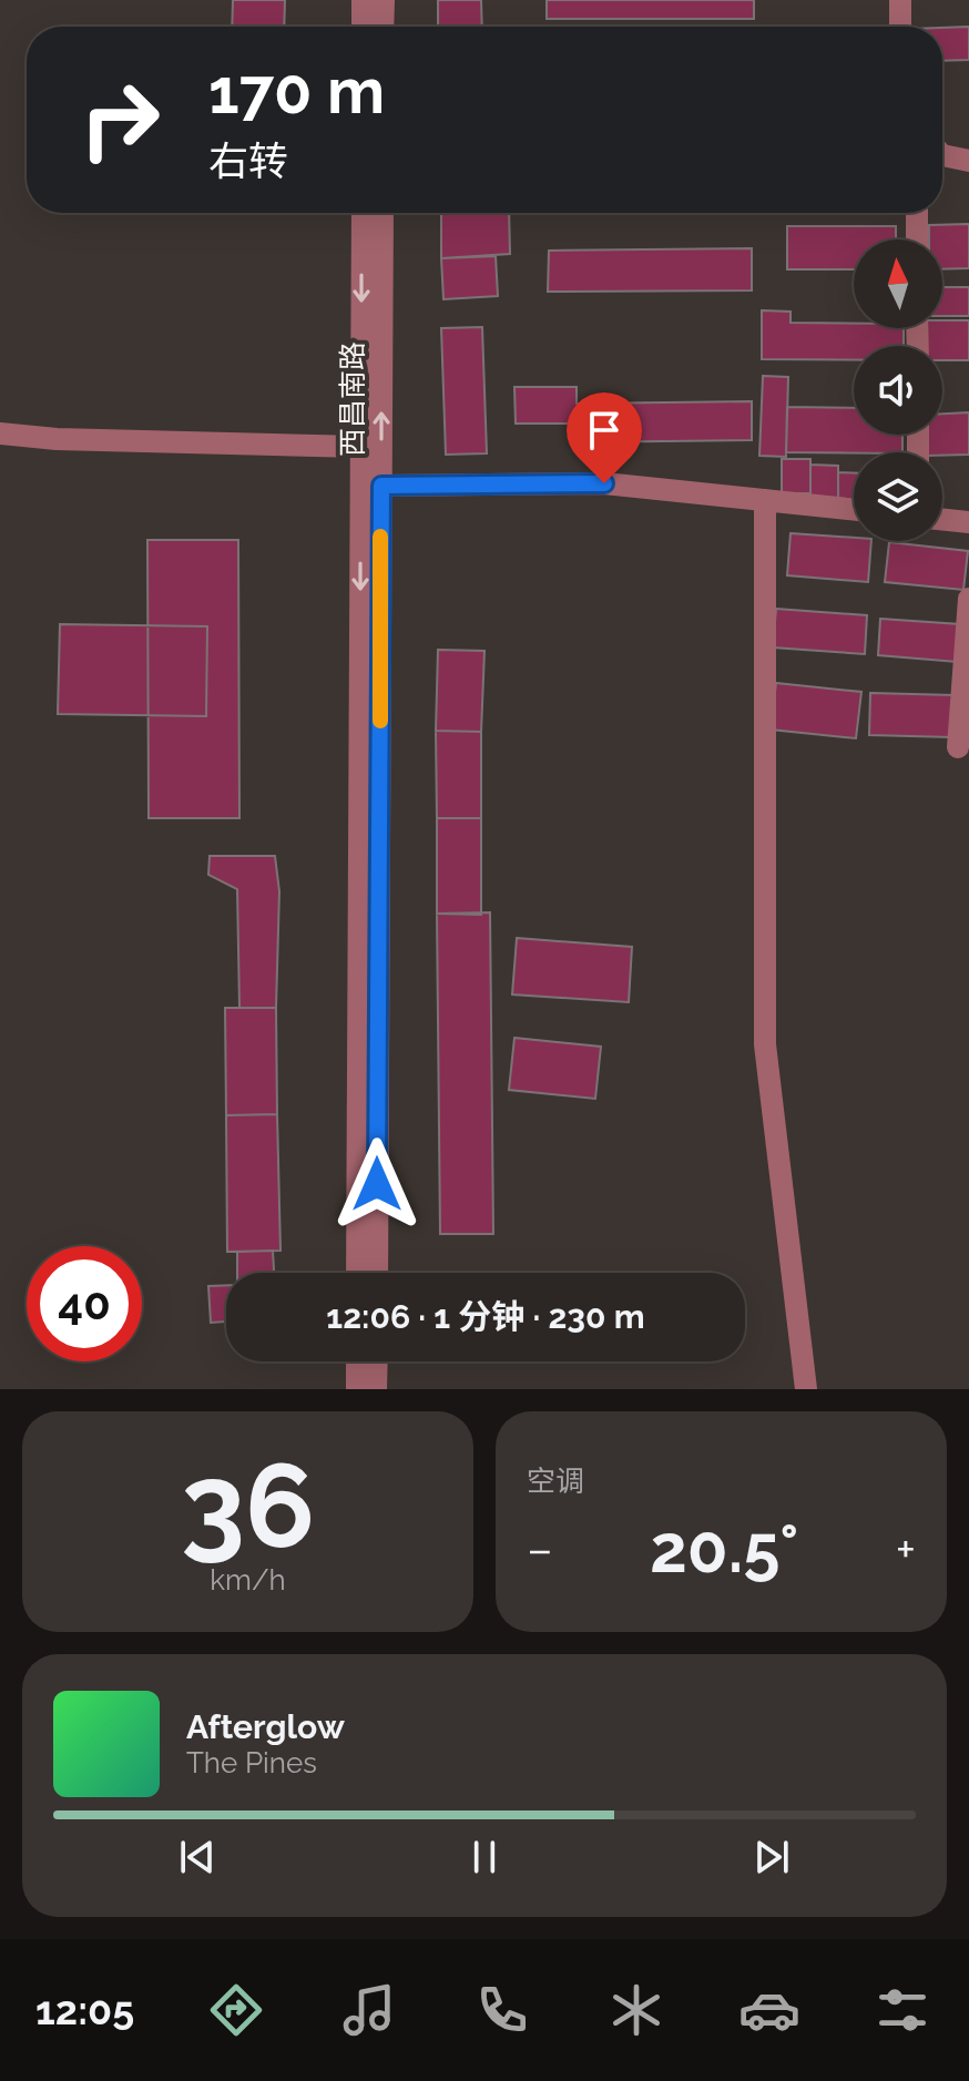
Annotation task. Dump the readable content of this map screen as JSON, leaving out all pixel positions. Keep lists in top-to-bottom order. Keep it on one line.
{"streets":{"street":["西昌南路"]},"north":"top","page":{"turn":["170 m","右转"],"limit":"40","trip":"12:06 · 1 分钟 · 230 m","tile":[["36","km/h"],"空调"],"heat":["−","20.5°","+"],"song":["Afterglow","The Pines"],"tabs":"12:05"}}
